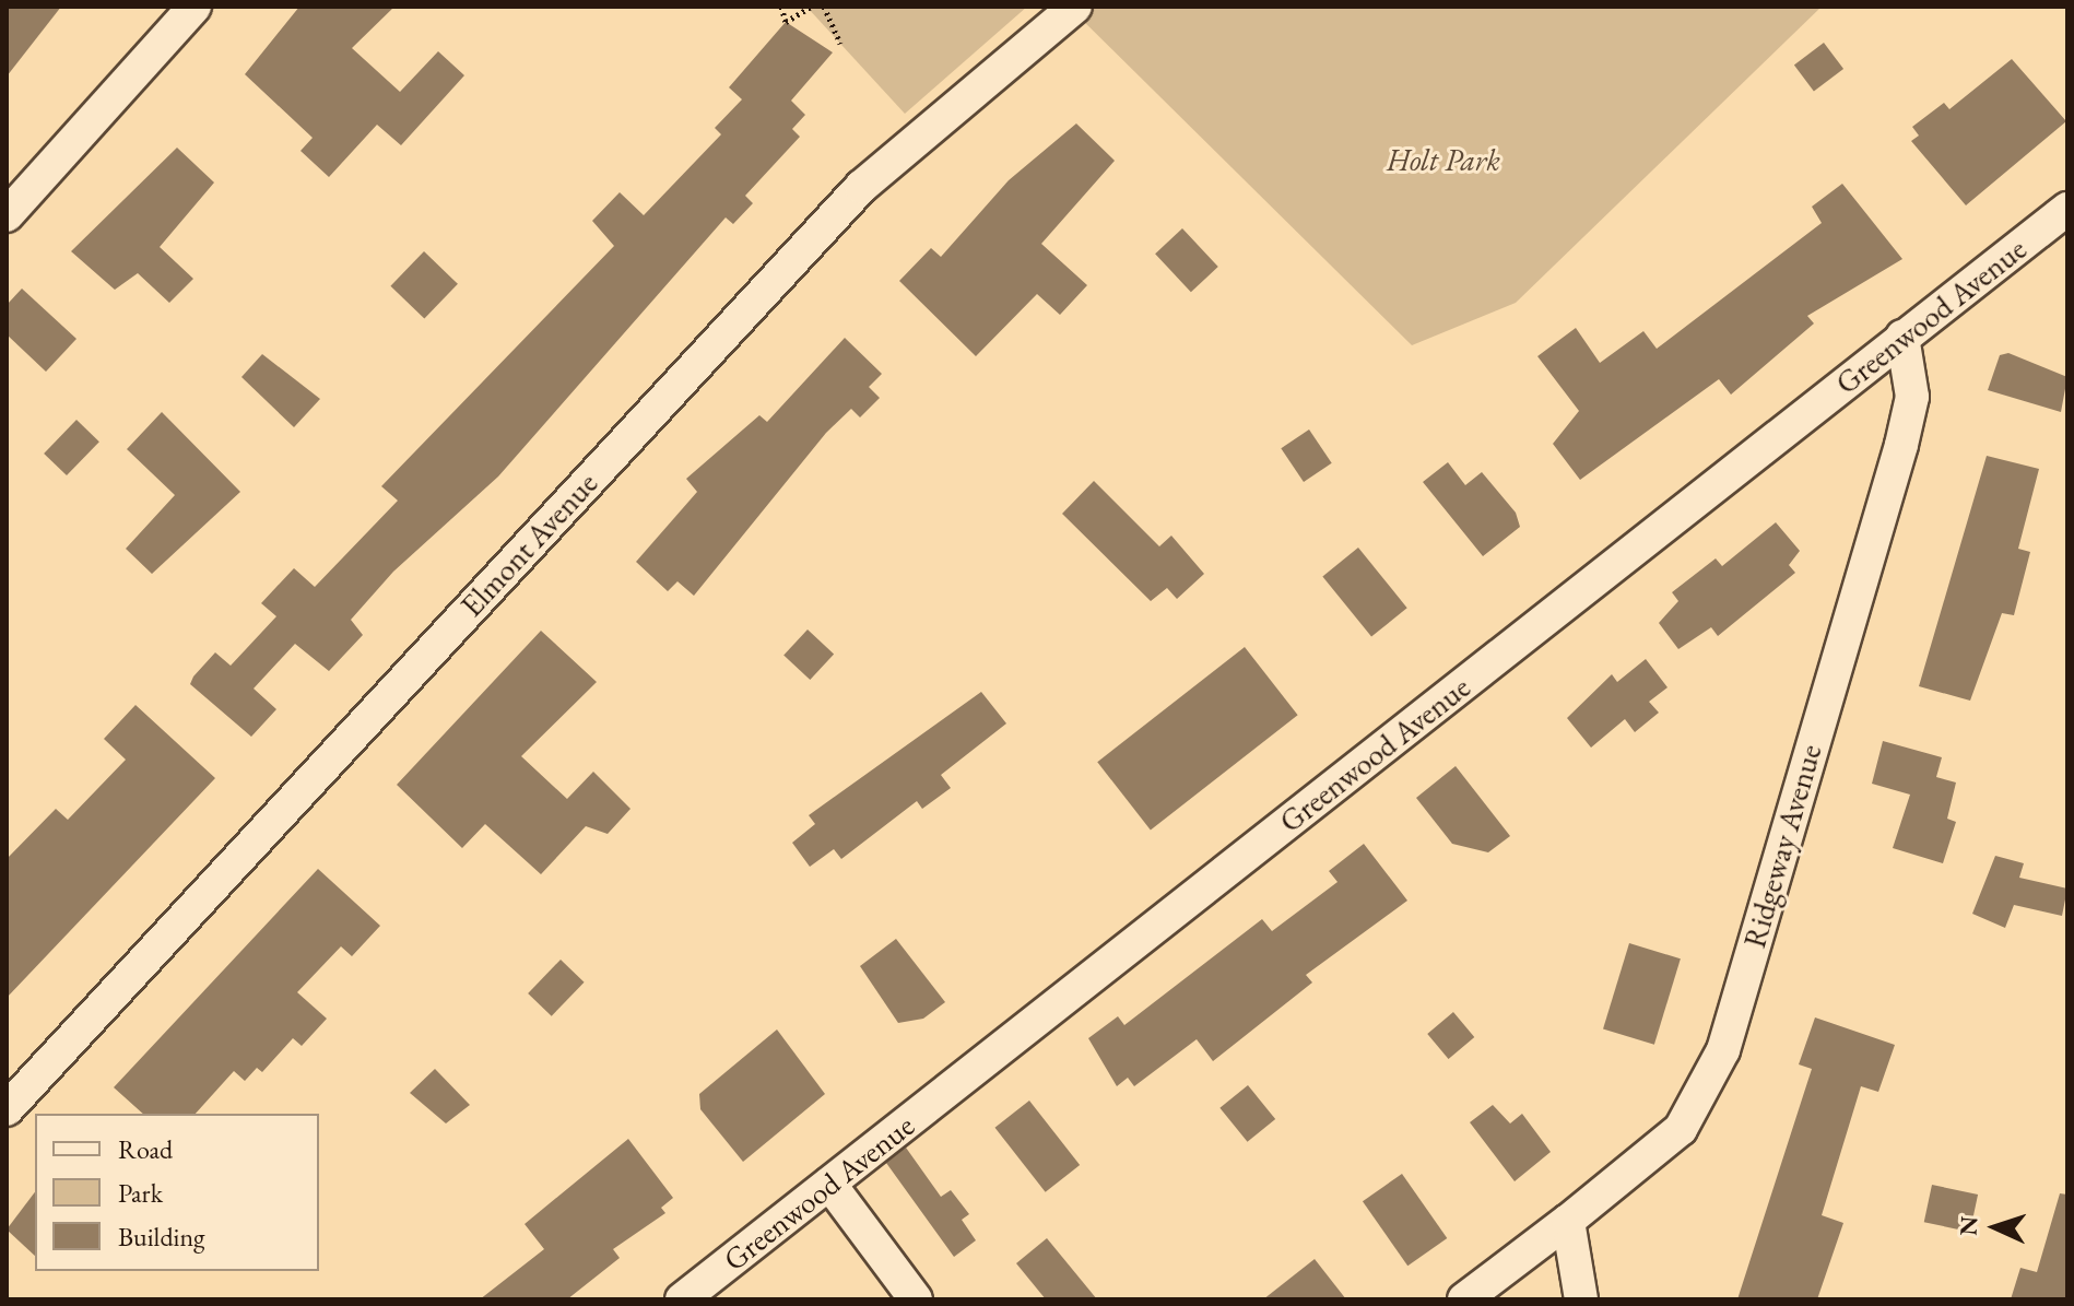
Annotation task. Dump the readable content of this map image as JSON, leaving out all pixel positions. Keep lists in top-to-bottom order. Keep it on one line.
{"streets":{"street":["Greenwood Avenue","Elmont Avenue","Ridgeway Avenue"]},"crossings":[["Greenwood Avenue","Ridgeway Avenue"]],"parks":["Holt Park"],"legend":["Road","Park","Building"],"north":"left"}
